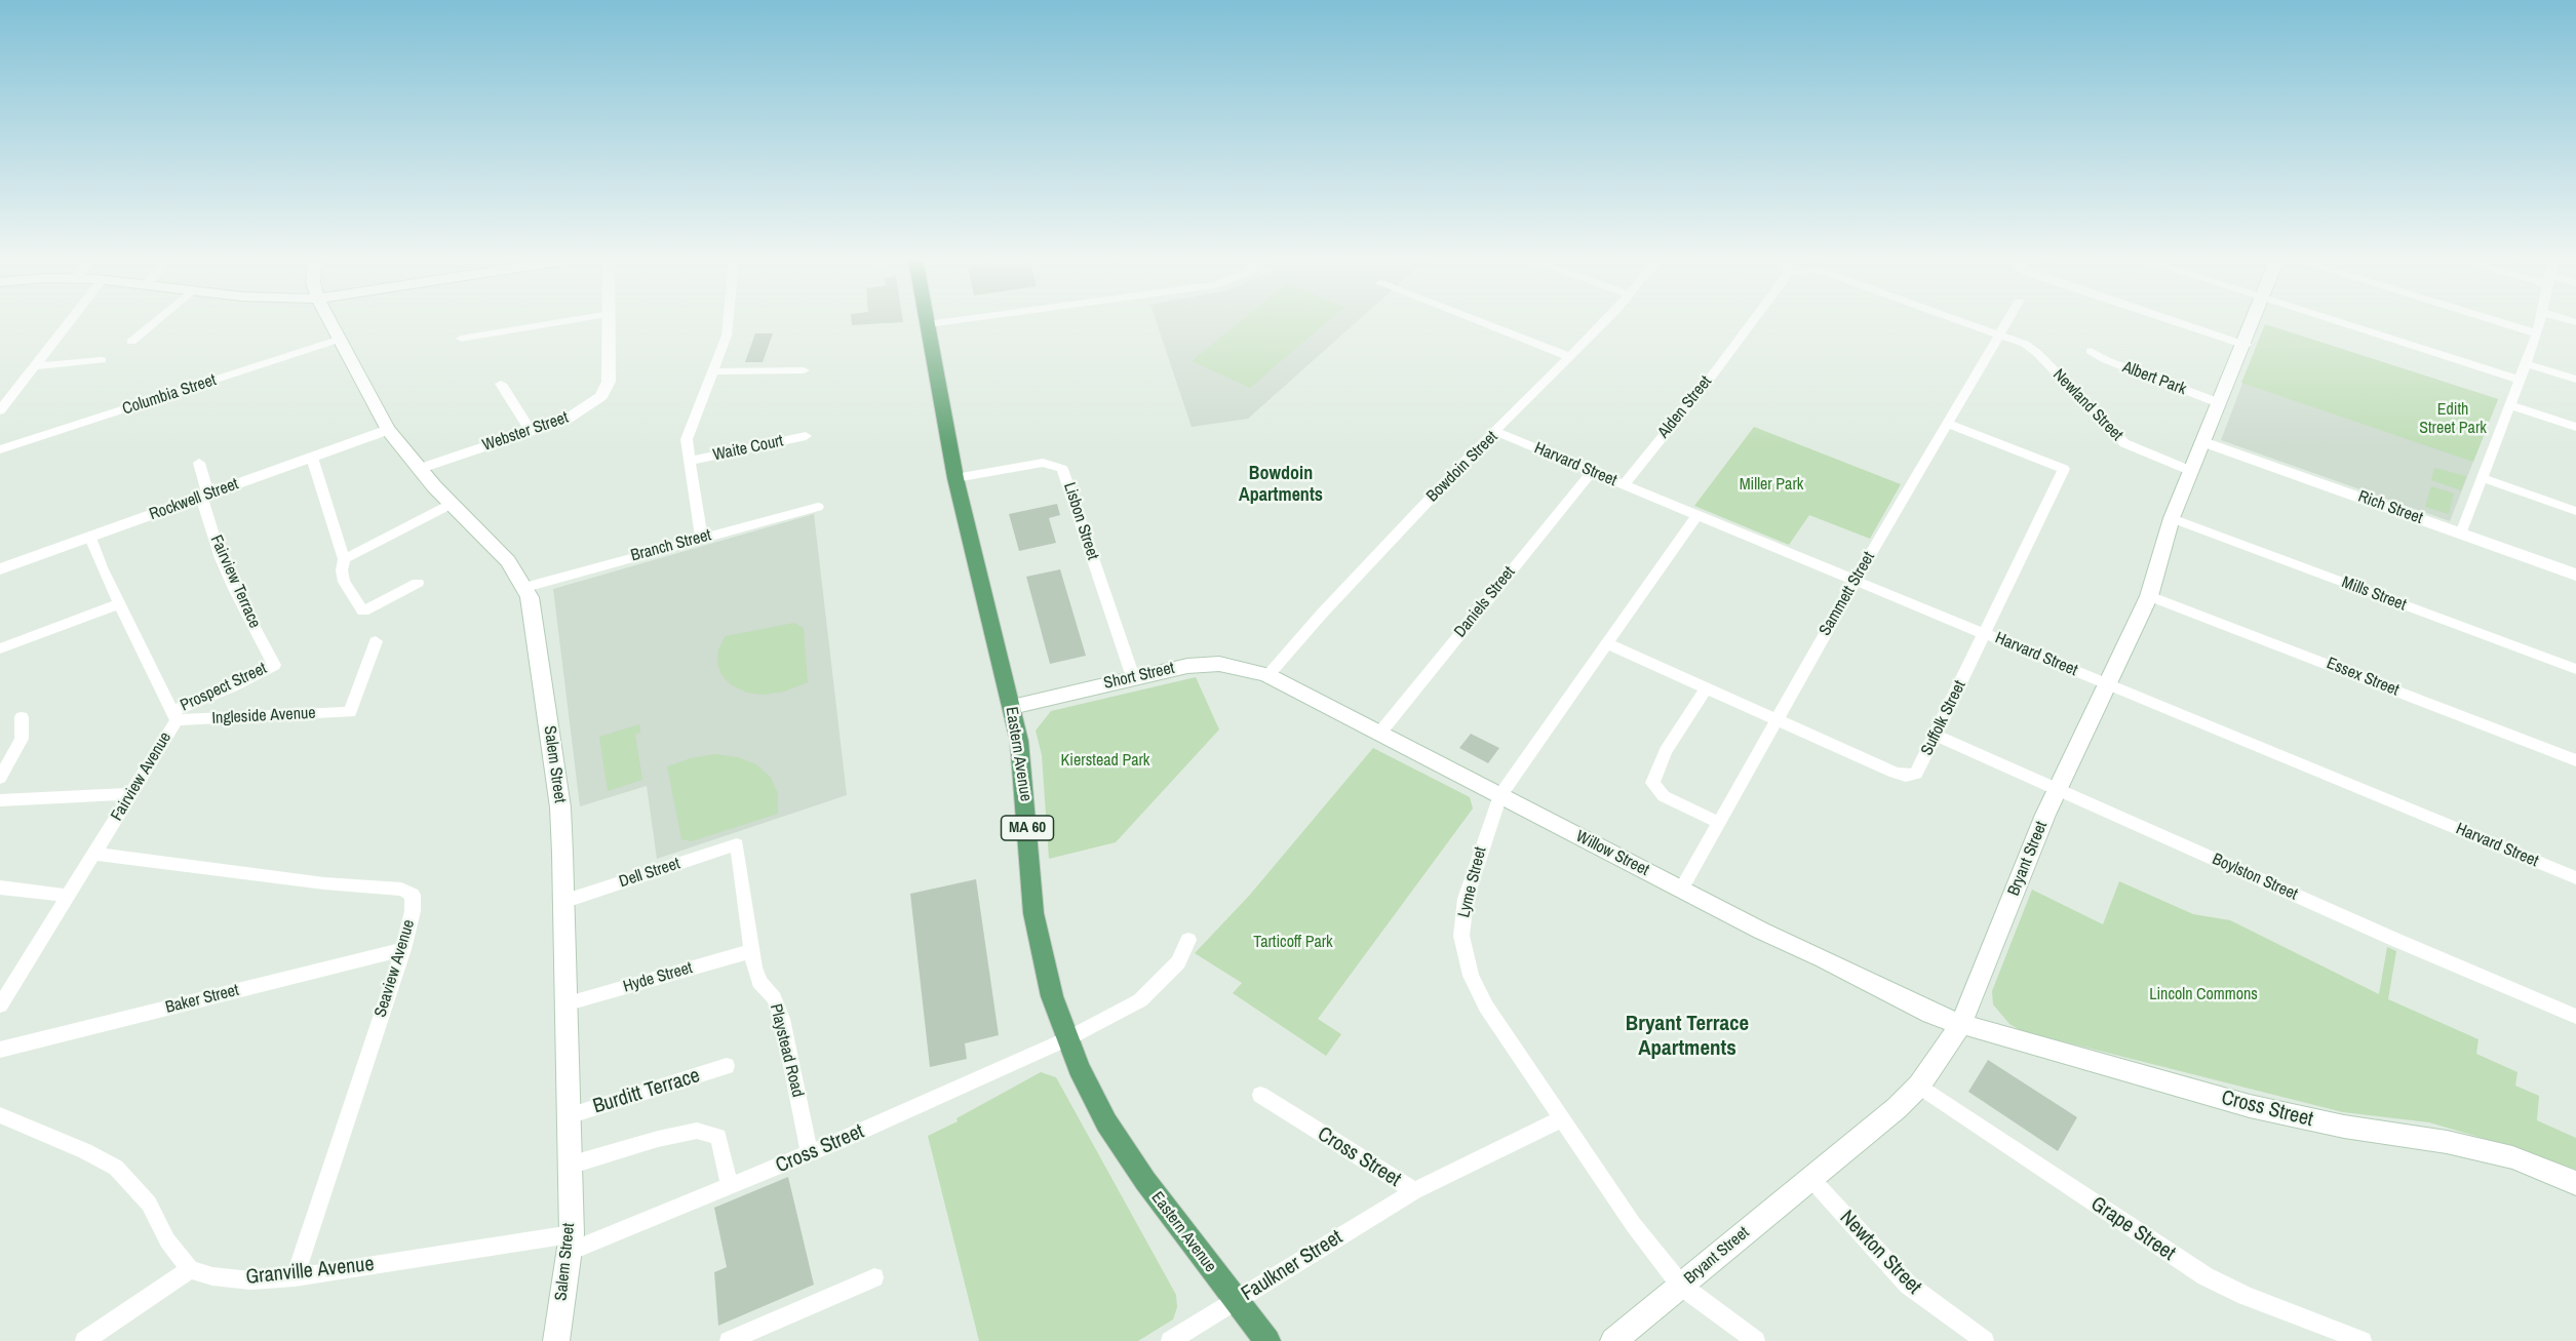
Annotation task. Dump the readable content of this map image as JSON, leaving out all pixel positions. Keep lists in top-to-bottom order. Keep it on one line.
{"streets":{"main road":["Short Street","Eastern Avenue","Salem Street","MA 60","Willow Street","Bryant Street","Cross Street"],"street":["Albert Park","Columbia Street","Newland Street","Alden Street","Webster Street","Waite Court","Harvard Street","Bowdoin Street","Rockwell Street","Rich Street","Lisbon Street","Branch Street","Fairview Terrace","Sammett Street","Mills Street","Daniels Street","Essex Street","Prospect Street","Ingleside Avenue","Suffolk Street","Fairview Avenue","Dell Street","Boylston Street","Lyme Street","Seaview Avenue","Hyde Street","Baker Street","Playstead Road","Burditt Terrace","Grape Street","Newton Street","Faulkner Street","Granville Avenue"]},"crossings":[["Albert Park","Bryant Street"],["Columbia Street","Salem Street"],["Newland Street","Sammett Street"],["Newland Street","Bryant Street"],["Alden Street","Harvard Street"],["Webster Street","Salem Street"],["Harvard Street","Bowdoin Street"],["Harvard Street","Sammett Street"],["Harvard Street","Daniels Street"],["Harvard Street","Suffolk Street"],["Harvard Street","Bryant Street"],["Harvard Street","Lyme Street"],["Bowdoin Street","Short Street"],["Bowdoin Street","Willow Street"],["Rockwell Street","Fairview Terrace"],["Rockwell Street","Salem Street"],["Rockwell Street","Fairview Avenue"],["Rich Street","Bryant Street"],["Lisbon Street","Short Street"],["Lisbon Street","Eastern Avenue"],["Branch Street","Salem Street"],["Fairview Terrace","Prospect Street"],["Sammett Street","Suffolk Street"],["Sammett Street","Willow Street"],["Mills Street","Bryant Street"],["Daniels Street","Willow Street"],["Short Street","Eastern Avenue"],["Short Street","Willow Street"],["Essex Street","Bryant Street"],["Prospect Street","Ingleside Avenue"],["Prospect Street","Fairview Avenue"],["Ingleside Avenue","Fairview Avenue"],["Suffolk Street","Boylston Street"],["Suffolk Street","Lyme Street"],["Eastern Avenue","Cross Street"],["Eastern Avenue","Faulkner Street"],["Salem Street","Dell Street"],["Salem Street","Hyde Street"],["Salem Street","Burditt Terrace"],["Salem Street","Cross Street"],["Salem Street","Granville Avenue"],["Fairview Avenue","Seaview Avenue"],["Willow Street","Bryant Street"],["Willow Street","Lyme Street"],["Willow Street","Cross Street"],["Bryant Street","Boylston Street"],["Bryant Street","Lyme Street"],["Bryant Street","Cross Street"],["Bryant Street","Grape Street"],["Bryant Street","Newton Street"],["Dell Street","Playstead Road"],["Lyme Street","Cross Street"],["Seaview Avenue","Baker Street"],["Seaview Avenue","Granville Avenue"],["Hyde Street","Playstead Road"],["Playstead Road","Cross Street"],["Cross Street","Faulkner Street"],["Cross Street","Granville Avenue"]],"districts":["Bowdoin Apartments","Bryant Terrace Apartments"],"parks":["Edith Street Park","Miller Park","Kierstead Park","Tarticoff Park","Lincoln Commons"]}
